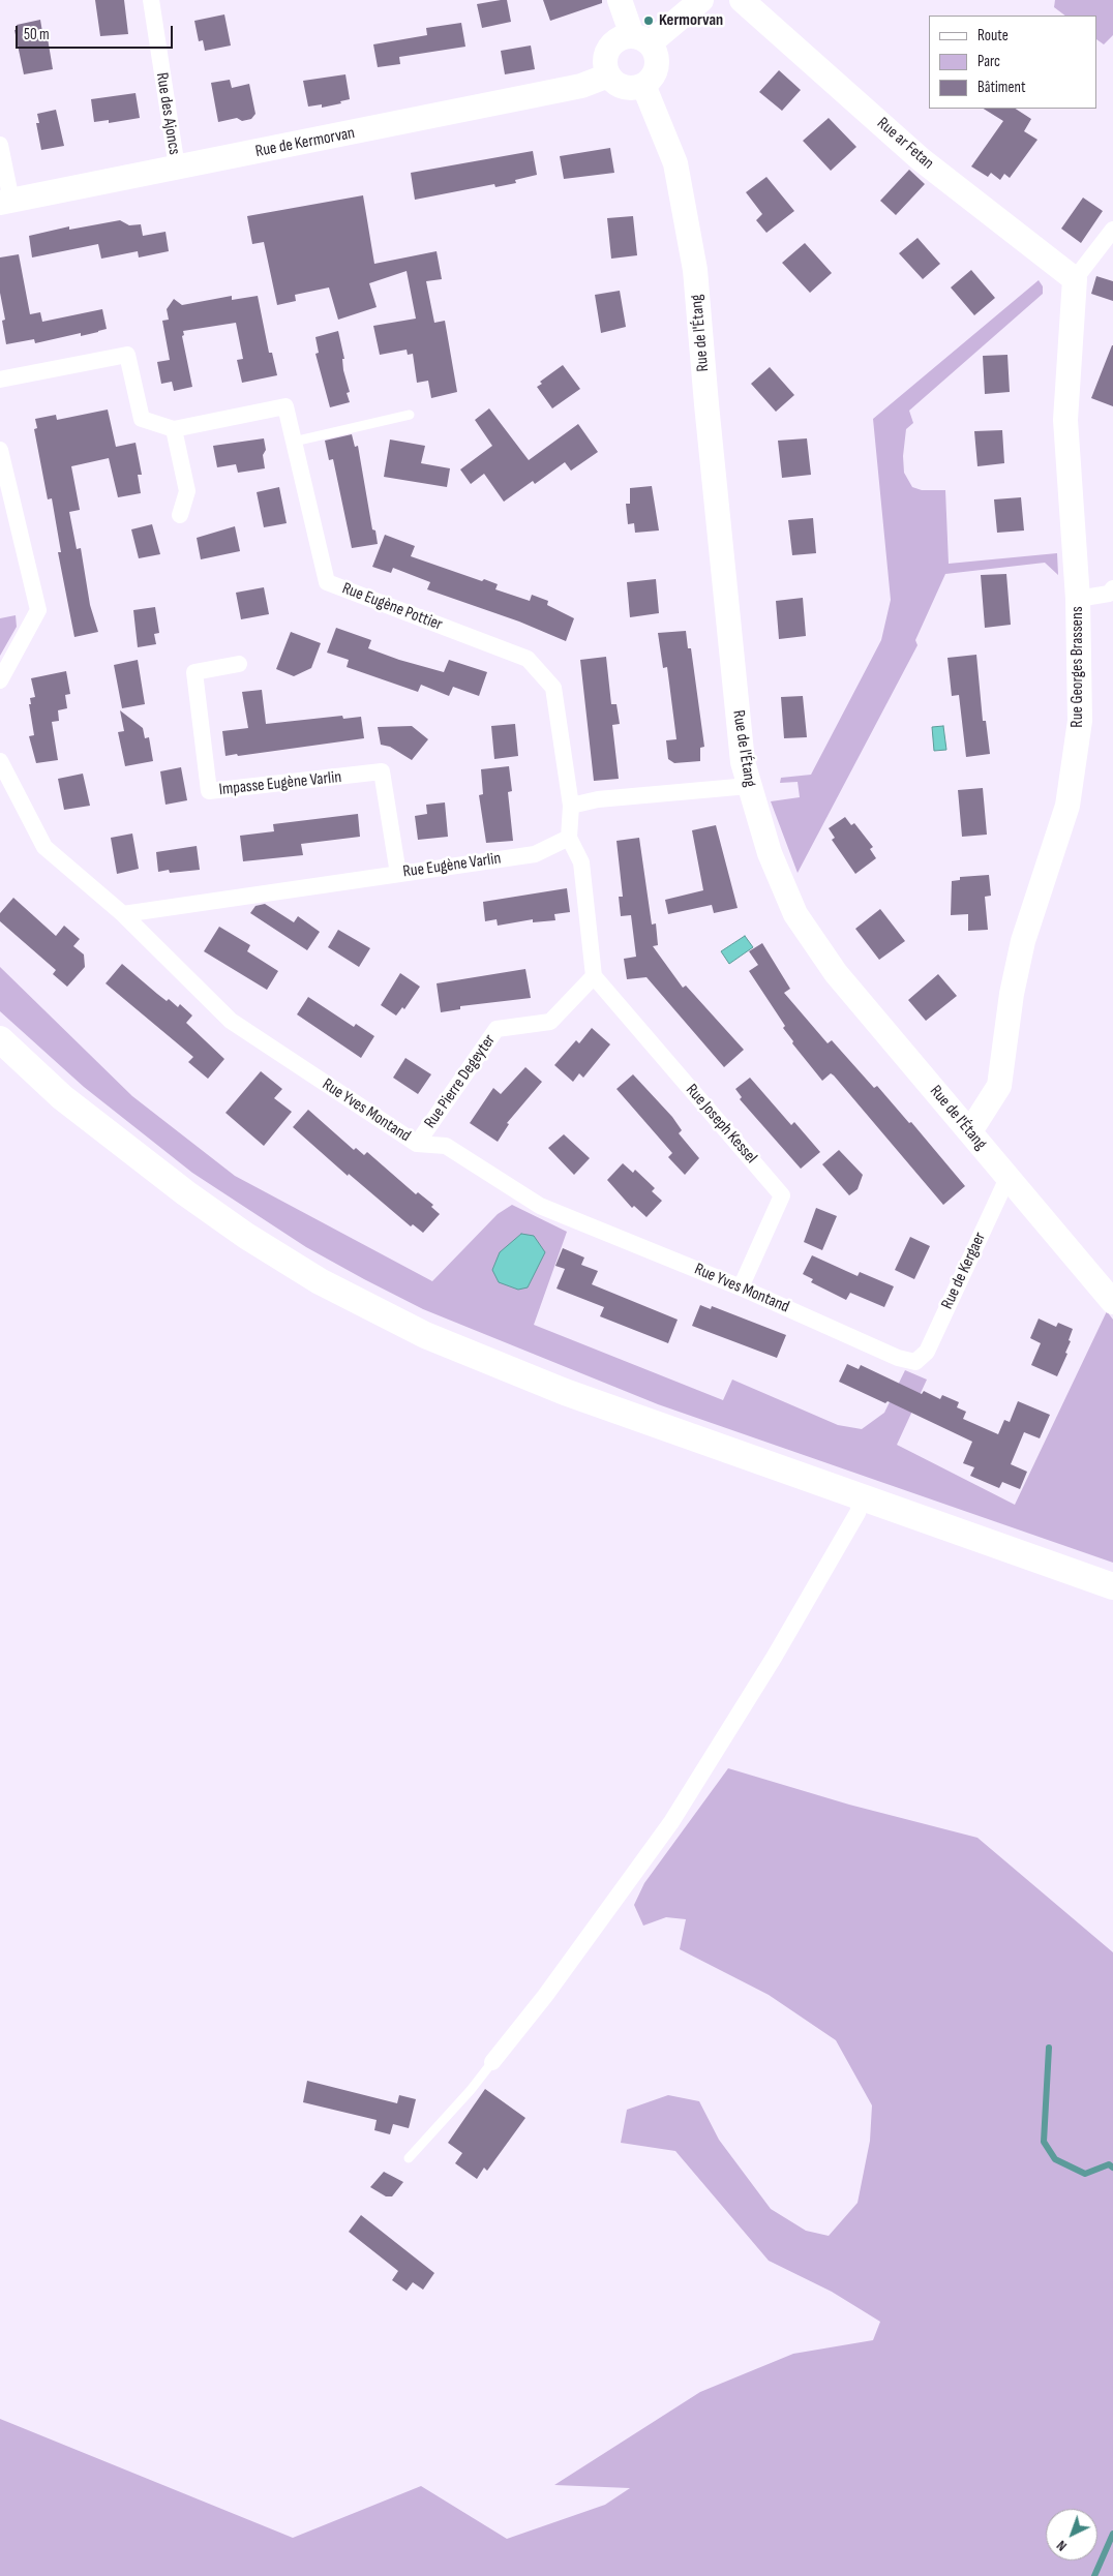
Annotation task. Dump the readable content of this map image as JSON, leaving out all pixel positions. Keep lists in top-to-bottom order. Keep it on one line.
{"streets":{"street":["Rue des Ajoncs","Rue de Kermorvan","Rue ar Fetan","Rue de l'Étang","Rue Eugène Pottier","Rue Georges Brassens","Impasse Eugène Varlin","Rue Eugène Varlin","Rue Pierre Degeyter","Rue Yves Montand","Rue Joseph Kessel","Rue de Kergaer"]},"crossings":[["Rue des Ajoncs","Rue de Kermorvan"],["Rue de Kermorvan","Rue de l'Étang"],["Rue ar Fetan","Rue Georges Brassens"],["Rue de l'Étang","Rue Georges Brassens"],["Rue de l'Étang","Rue de Kergaer"],["Impasse Eugène Varlin","Rue Eugène Varlin"],["Rue Eugène Varlin","Rue Yves Montand"],["Rue Pierre Degeyter","Rue Yves Montand"],["Rue Pierre Degeyter","Rue Joseph Kessel"],["Rue Yves Montand","Rue Joseph Kessel"],["Rue Yves Montand","Rue de Kergaer"]],"places":["Kermorvan"],"legend":["Route","Parc","Bâtiment"],"scale_bar":"50 m","north":"bottom left"}
